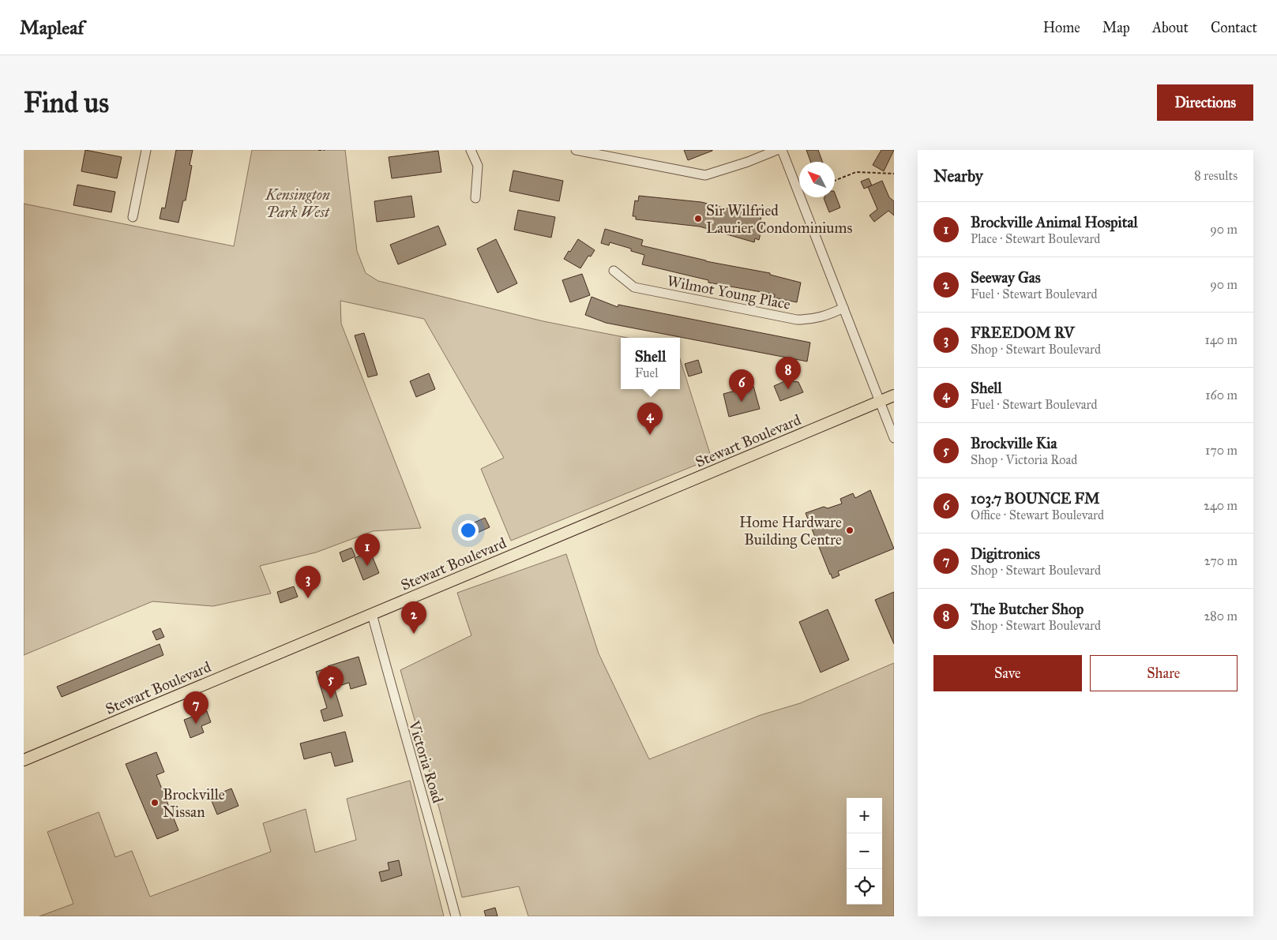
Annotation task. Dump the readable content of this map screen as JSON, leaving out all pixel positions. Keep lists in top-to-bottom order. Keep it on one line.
{"streets":{"main road":["Stewart Boulevard"],"street":["Wilmot Young Place","Victoria Road"]},"crossings":[["Stewart Boulevard","Victoria Road"]],"parks":["Kensington Park West"],"places":["Sir Wilfried Laurier Condominiums","Home Hardware Building Centre","Brockville Nissan"],"north":"top left","page":{"header":"Mapleaf","nav":["Home","Map","About","Contact"],"buttons":["Directions",["Save","Share"]],"title":"Find us","heading":["Nearby","8 results"],"list":[{"mark":"1","name":"Brockville Animal Hospital","note":"Place · Stewart Boulevard","value":"90 m"},{"mark":"2","name":"Seeway Gas","note":"Fuel · Stewart Boulevard","value":"90 m"},{"mark":"3","name":"FREEDOM RV","note":"Shop · Stewart Boulevard","value":"140 m"},{"mark":"4","name":"Shell","note":"Fuel · Stewart Boulevard","value":"160 m"},{"mark":"5","name":"Brockville Kia","note":"Shop · Victoria Road","value":"170 m"},{"mark":"6","name":"103.7 BOUNCE FM","note":"Office · Stewart Boulevard","value":"240 m"},{"mark":"7","name":"Digitronics","note":"Shop · Stewart Boulevard","value":"270 m"},{"mark":"8","name":"The Butcher Shop","note":"Shop · Stewart Boulevard","value":"280 m"}],"popup":["Shell","Fuel"],"pins":["8","6","4","1","3","2","5","7"],"map_buttons":["+","−"]}}
